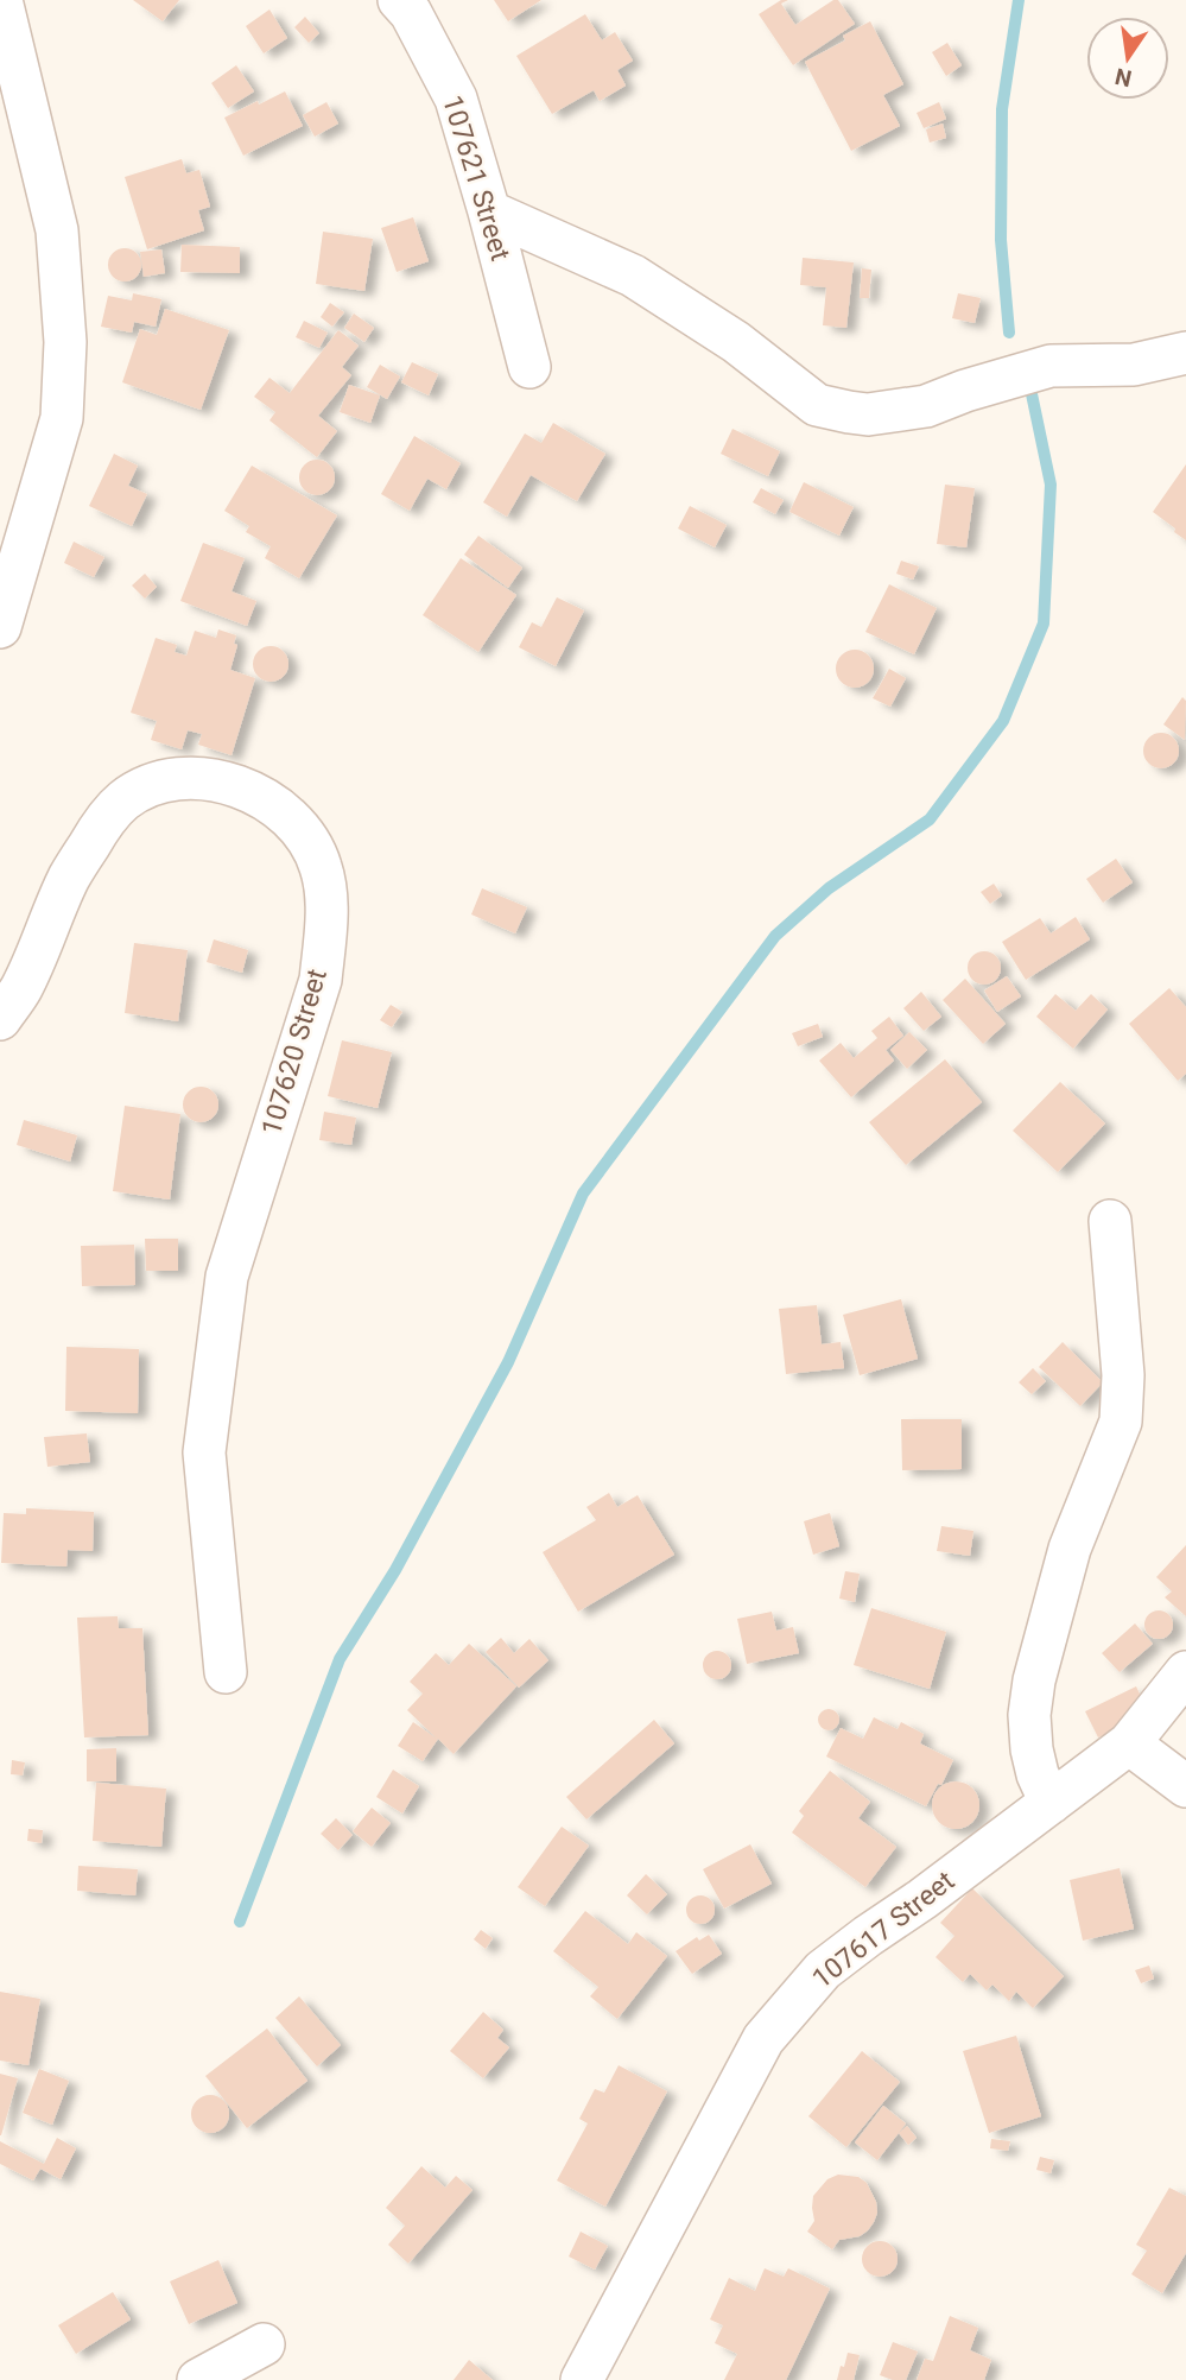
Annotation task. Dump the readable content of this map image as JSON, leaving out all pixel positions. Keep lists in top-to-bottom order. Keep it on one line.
{"streets":{"street":["107621 Street","107620 Street","107617 Street"]},"north":"bottom"}
